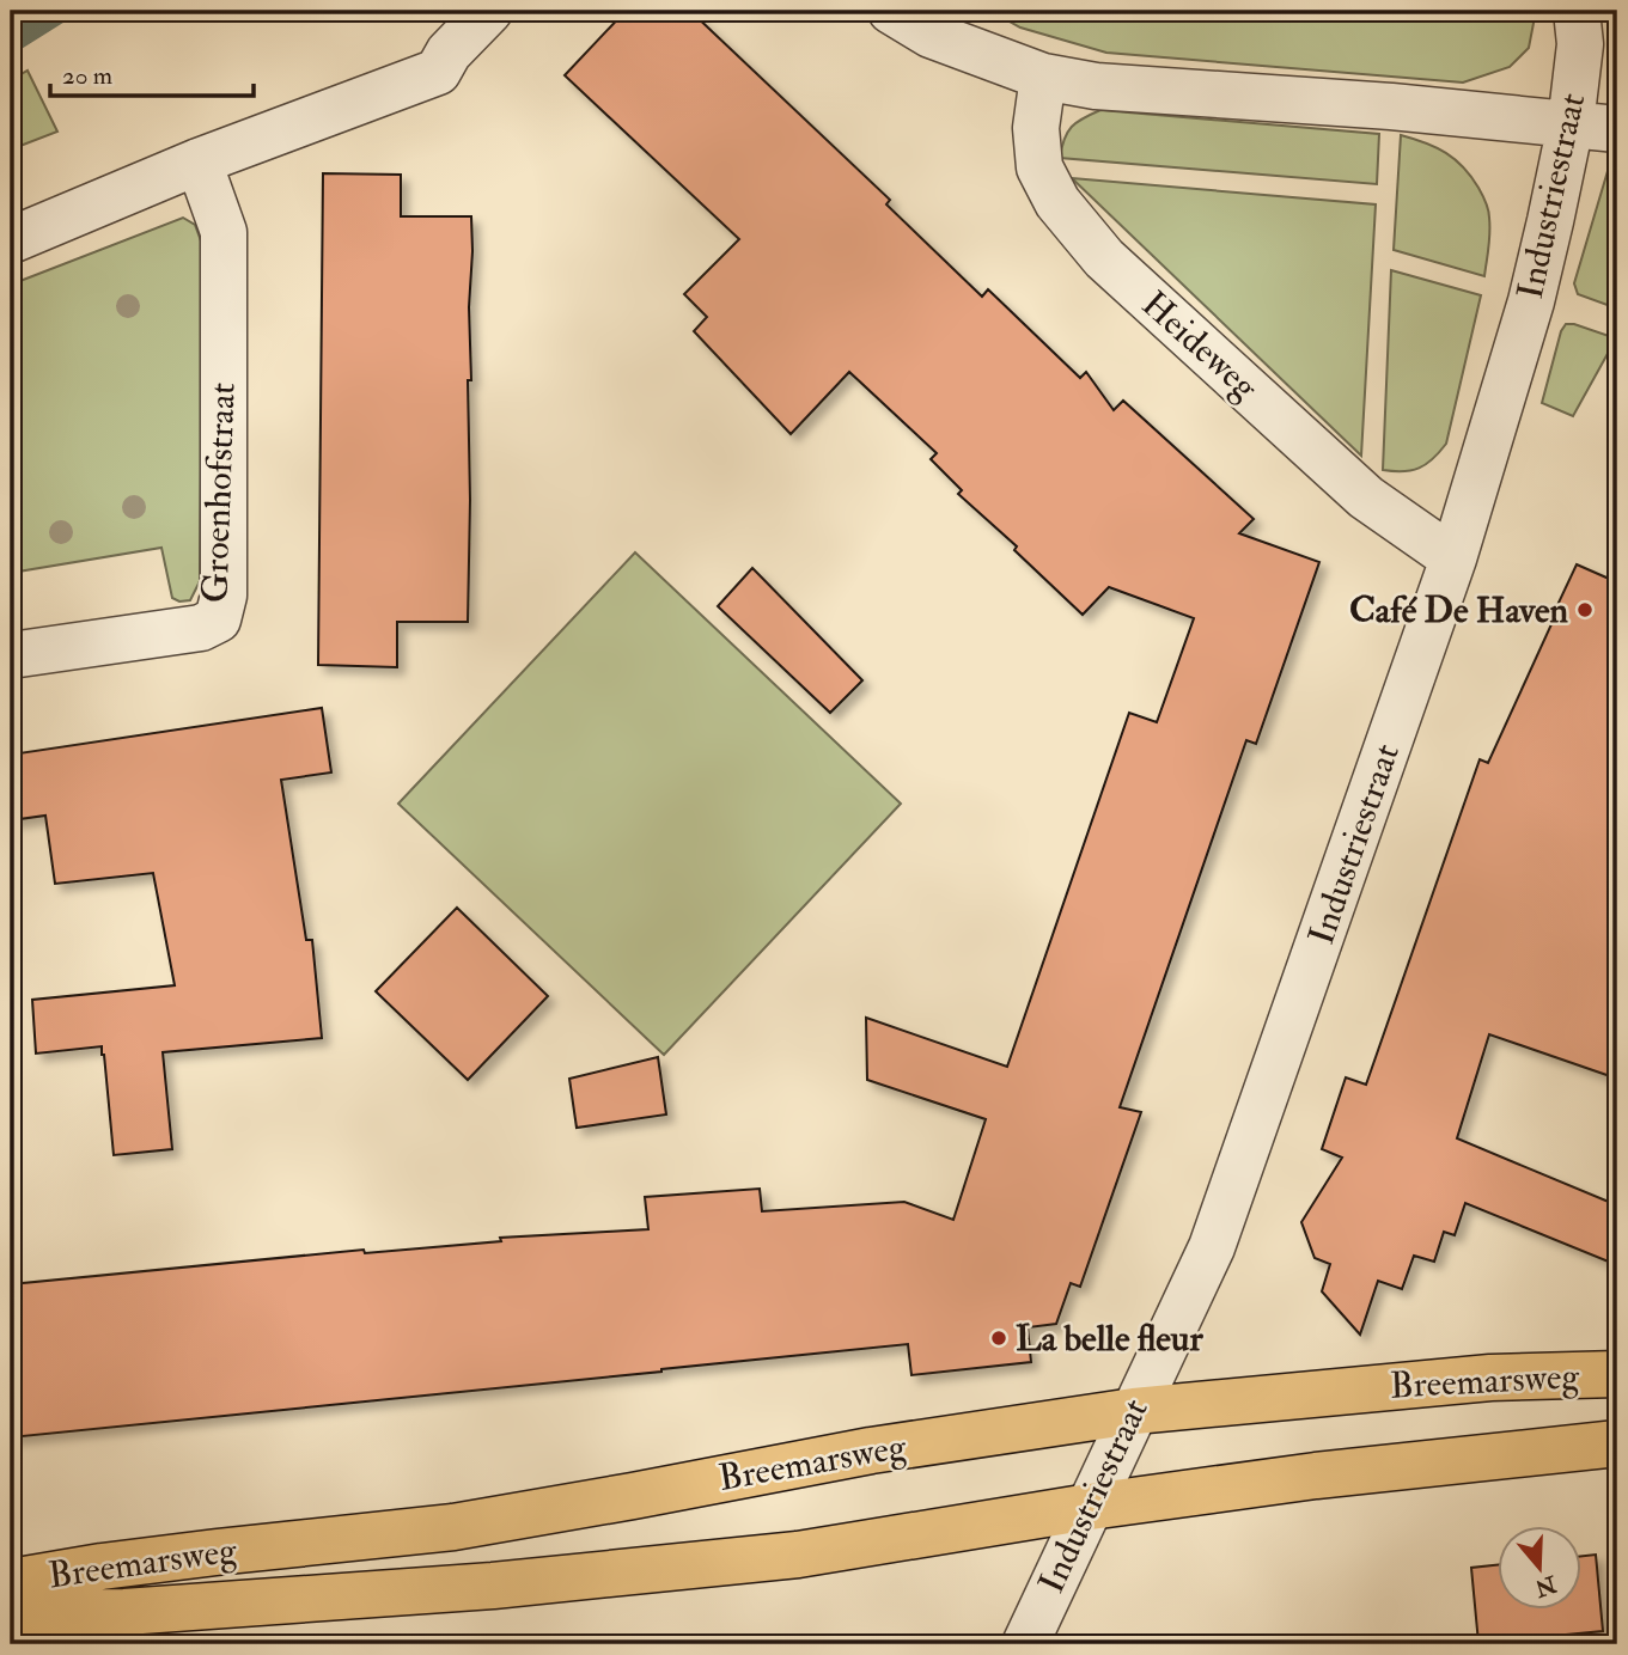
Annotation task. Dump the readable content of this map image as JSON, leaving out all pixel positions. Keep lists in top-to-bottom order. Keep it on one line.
{"streets":{"main road":["Breemarsweg"],"street":["Industriestraat","Heideweg","Groenhofstraat"]},"crossings":[["Industriestraat","Heideweg"],["Industriestraat","Breemarsweg"]],"places":["Café De Haven","La belle fleur"],"scale_bar":"20 m","north":"bottom"}
